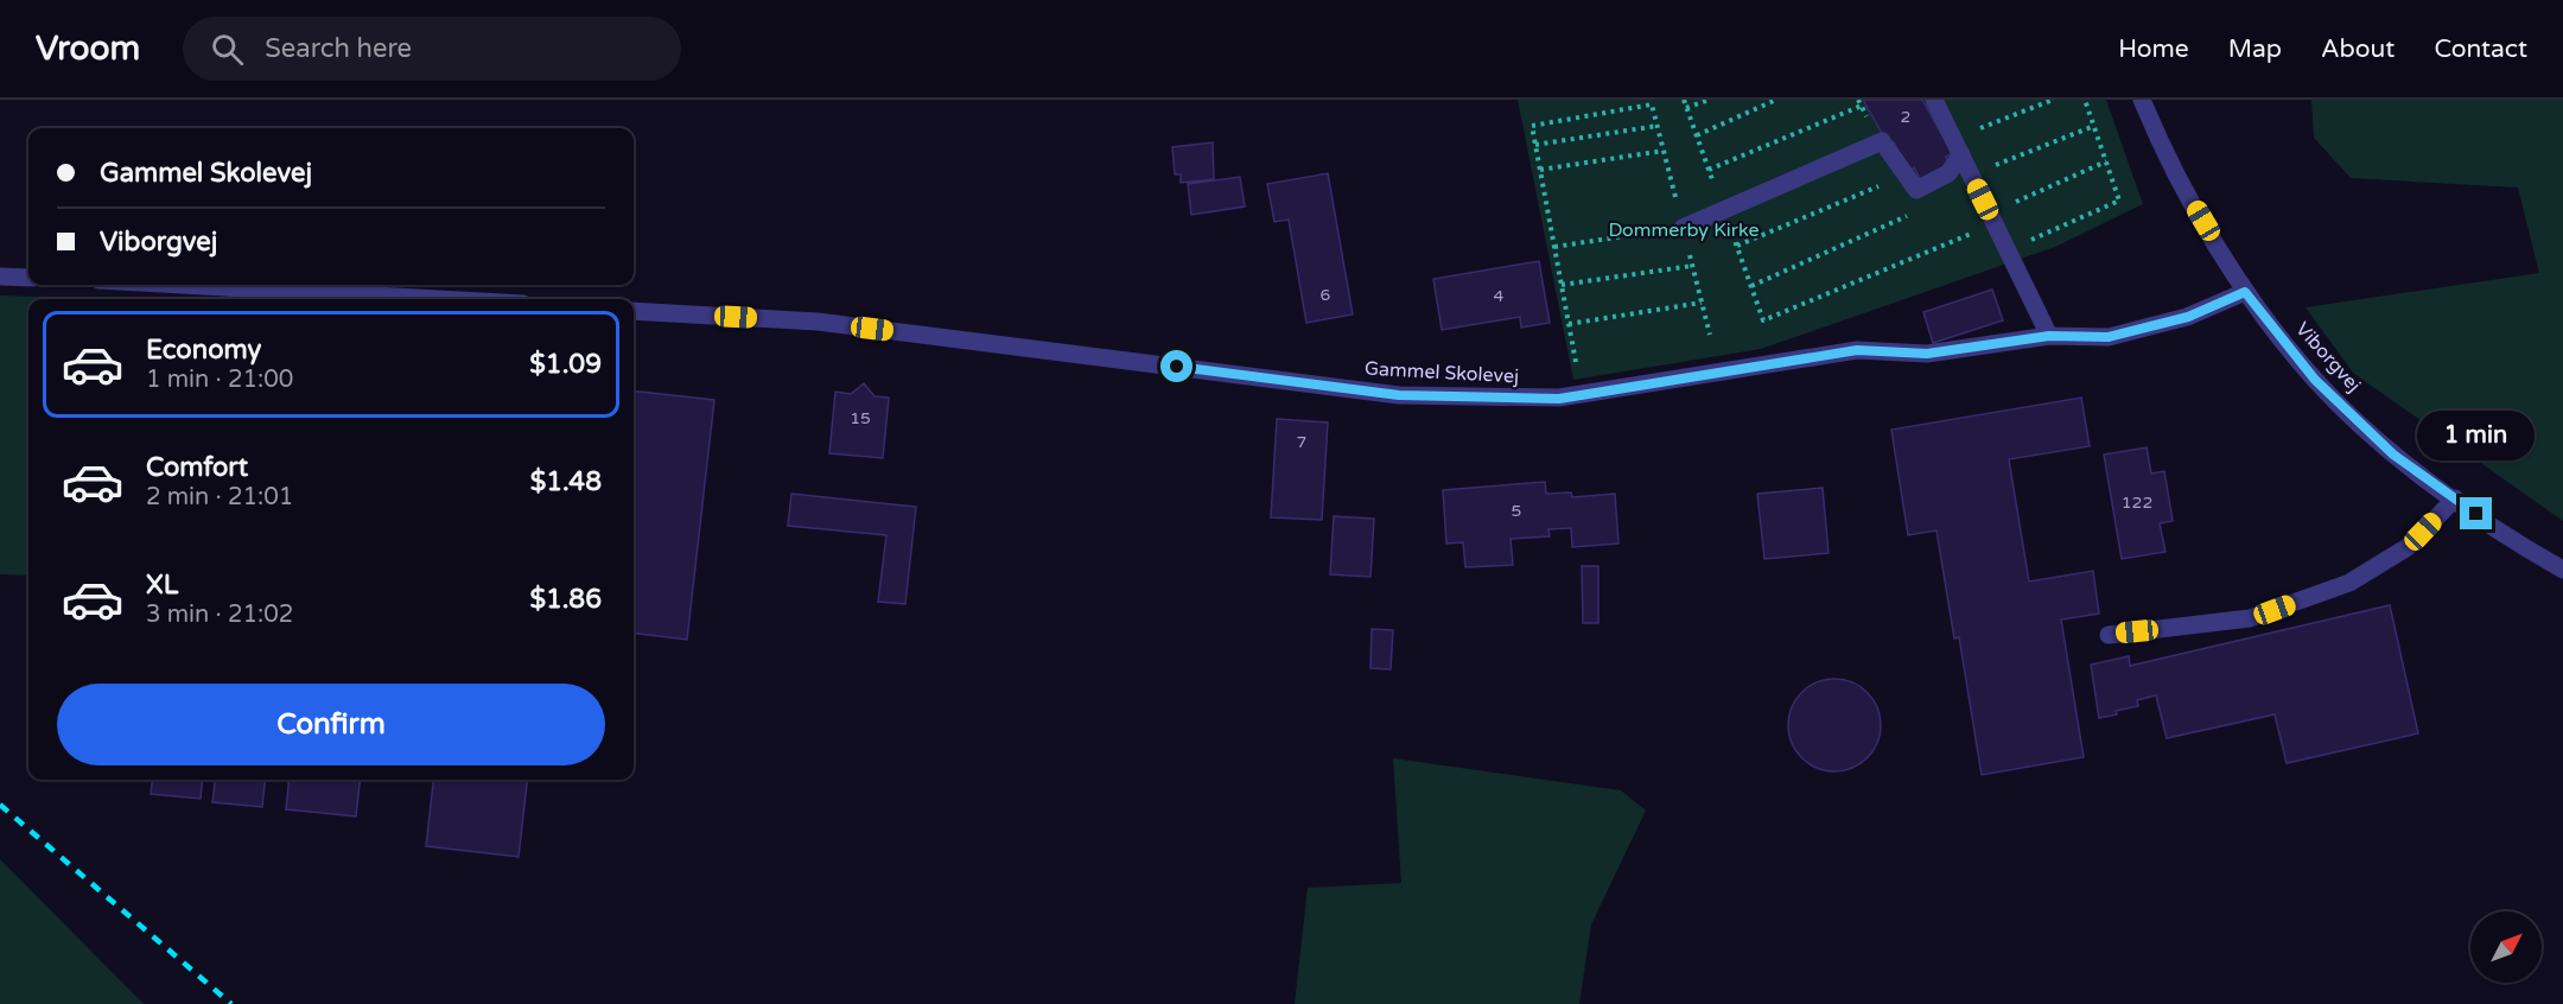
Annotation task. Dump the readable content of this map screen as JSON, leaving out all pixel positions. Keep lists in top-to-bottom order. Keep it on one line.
{"streets":{"street":["Viborgvej","Gammel Skolevej"]},"crossings":[["Viborgvej","Gammel Skolevej"]],"parks":["Dommerby Kirke"],"house_numbers":["2","6","4","15","7","122","5"],"north":"top right","page":{"header":"Vroom","search":"Search here","nav":["Home","Map","About","Contact"],"banner":["Gammel Skolevej","Viborgvej"],"list":[{"name":"Economy","note":"1 min · 21:00","value":"$1.09"},{"name":"Comfort","note":"2 min · 21:01","value":"$1.48"},{"name":"XL","note":"3 min · 21:02","value":"$1.86"}],"bubble":"1 min","buttons":"Confirm"}}
